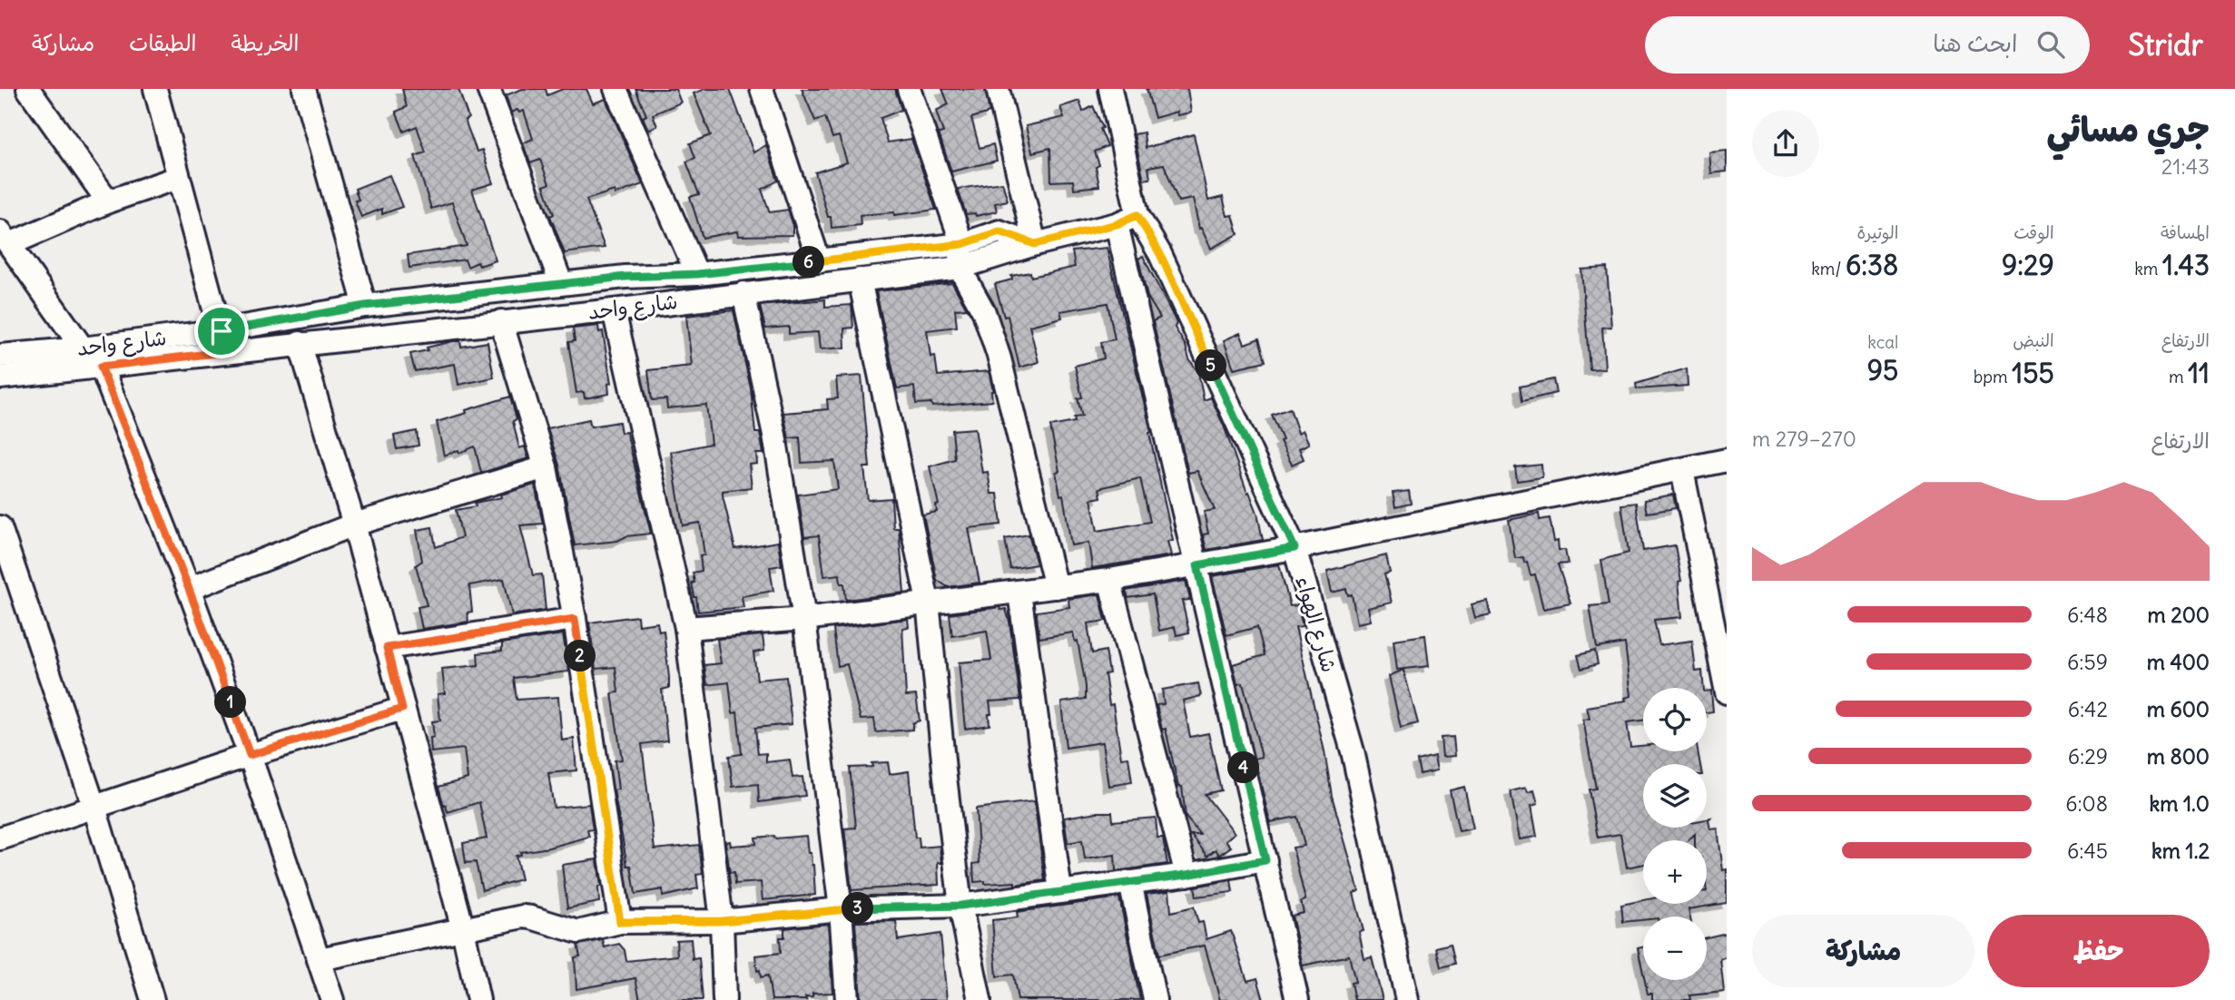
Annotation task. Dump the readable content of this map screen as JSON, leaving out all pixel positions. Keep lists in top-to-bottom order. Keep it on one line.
{"streets":{"street":["شارع واحد","شارع الهواء"]},"crossings":[["شارع واحد","شارع الهواء"]],"page":{"header":"Stridr","search":"ابحث هنا","nav":["الخريطة","الطبقات","مشاركة"],"heading":["جري مسائي","21:43"],"stats":[["المسافة","1.43 km"],["الوقت","9:29"],["الوتيرة","6:38 /km"],["الارتفاع","11 m"],["النبض","155 bpm"],["kcal","95"]],"pins":["6","5","2","1","4","3"],"chart":["الارتفاع","270–279 m"],"list":[{"name":"200 m","note":"6:48"},{"name":"400 m","note":"6:59"},{"name":"600 m","note":"6:42"},{"name":"800 m","note":"6:29"},{"name":"1.0 km","note":"6:08"},{"name":"1.2 km","note":"6:45"}],"map_buttons":["+","−"],"buttons":["حفظ","مشاركة"]}}
